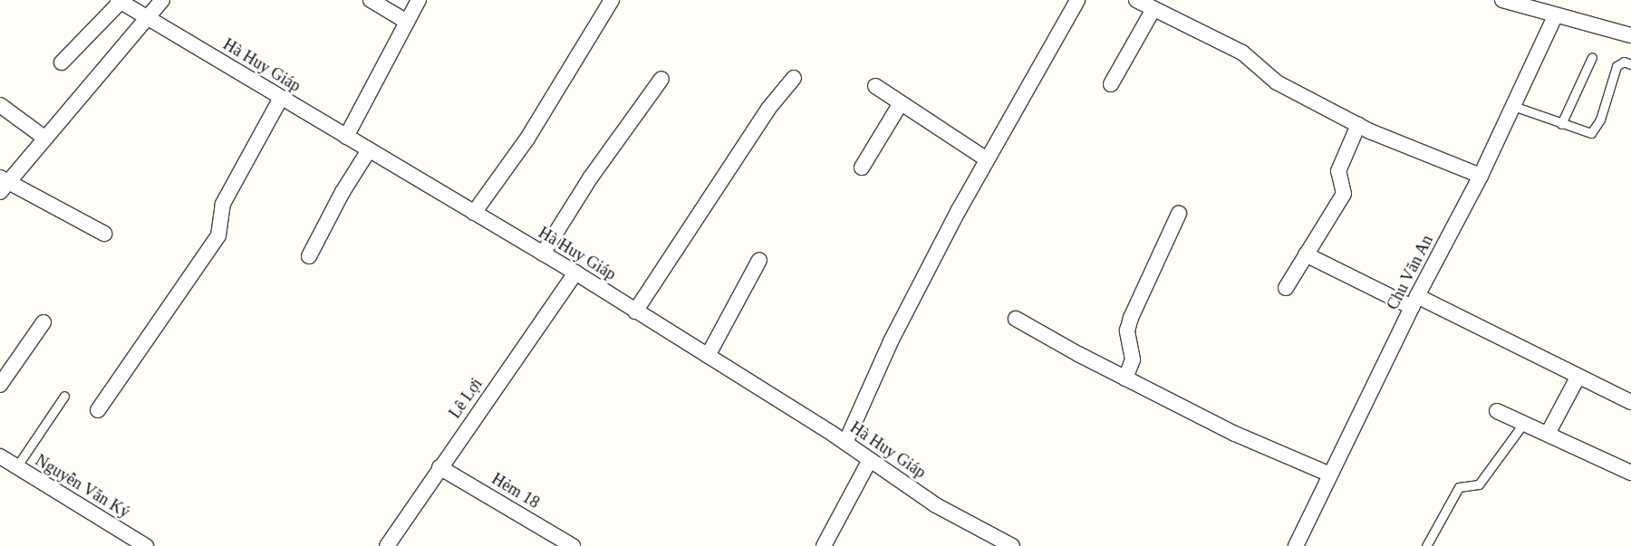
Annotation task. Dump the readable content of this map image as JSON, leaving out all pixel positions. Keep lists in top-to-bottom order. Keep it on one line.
{"streets":{"street":["Hà Huy Giáp","Chu Văn An","Lê Lợi","Nguyễn Văn Ký","Hẻm 18"]},"crossings":[["Hà Huy Giáp","Lê Lợi"],["Lê Lợi","Hẻm 18"]]}
